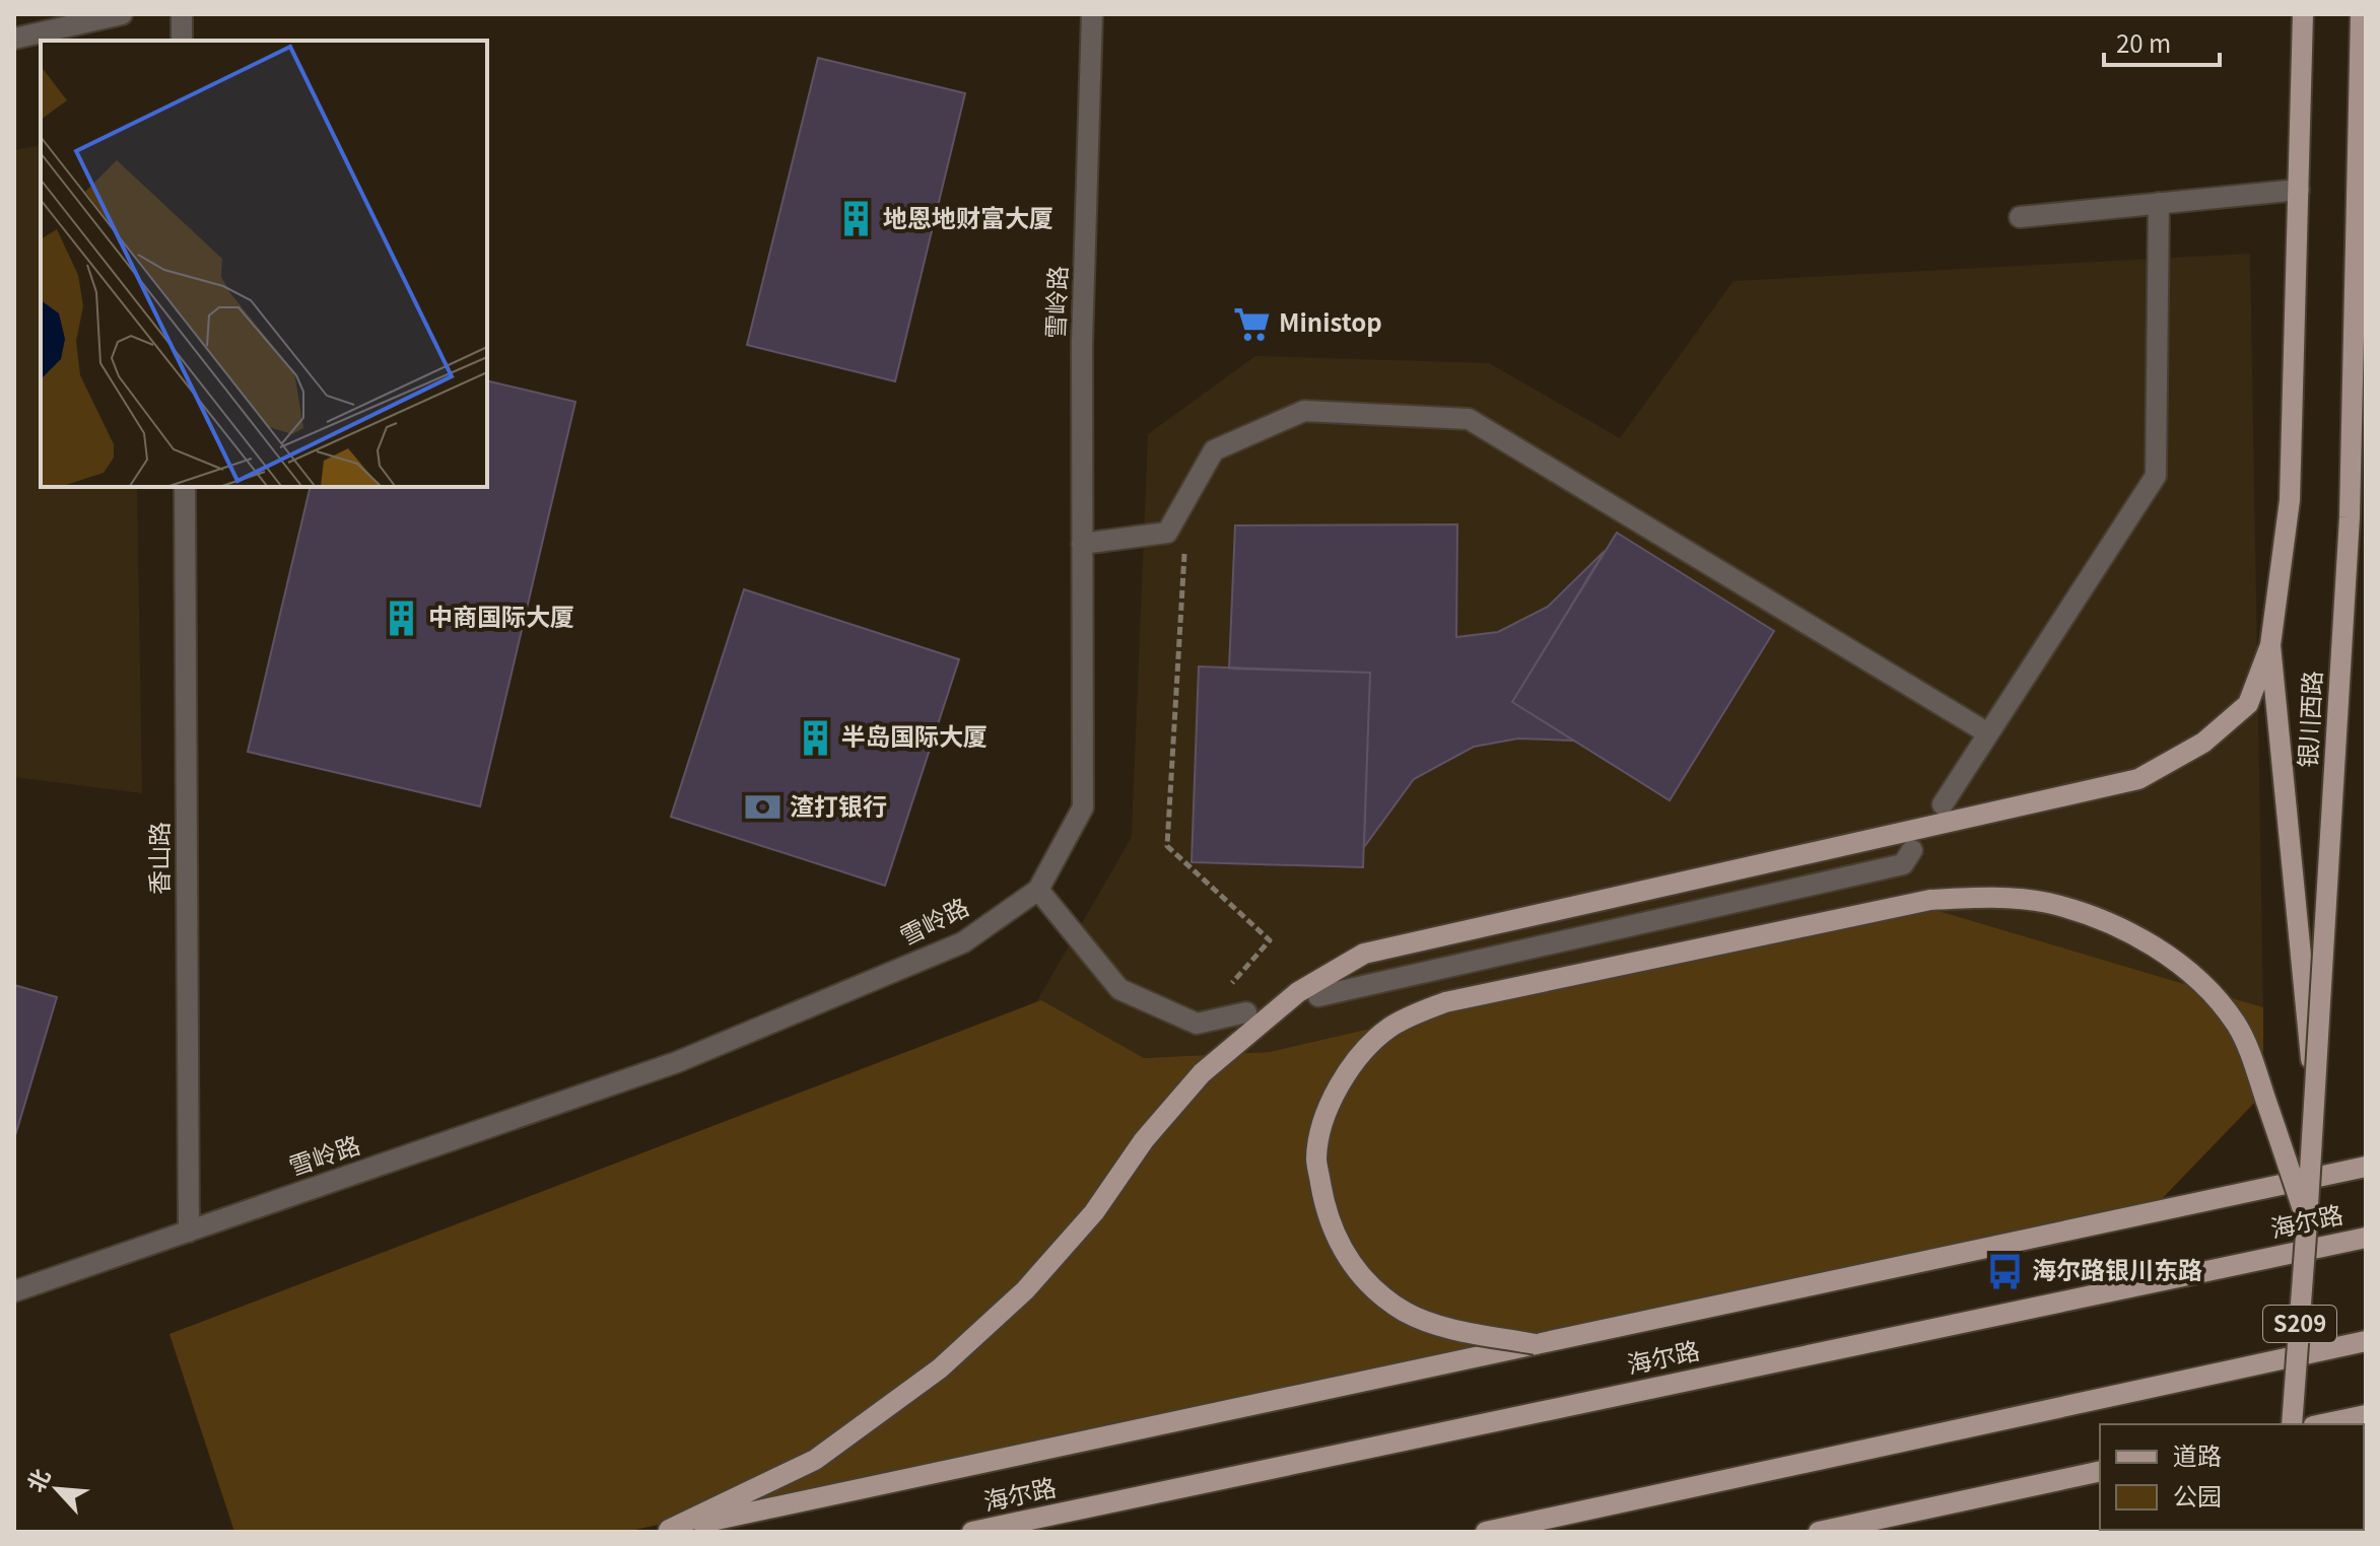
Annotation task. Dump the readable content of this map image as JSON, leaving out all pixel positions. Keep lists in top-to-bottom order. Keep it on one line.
{"streets":{"main road":["银川西路","海尔路","S209"],"street":["雪岭路","香山路"]},"crossings":[["雪岭路","香山路"]],"places":{"building":["地恩地财富大厦","中商国际大厦","半岛国际大厦"],"supermarket":["Ministop"],"bank":["渣打银行"],"bus stop":["海尔路银川东路"]},"legend":["道路","公园"],"scale_bar":"20 m","north":"top left"}
